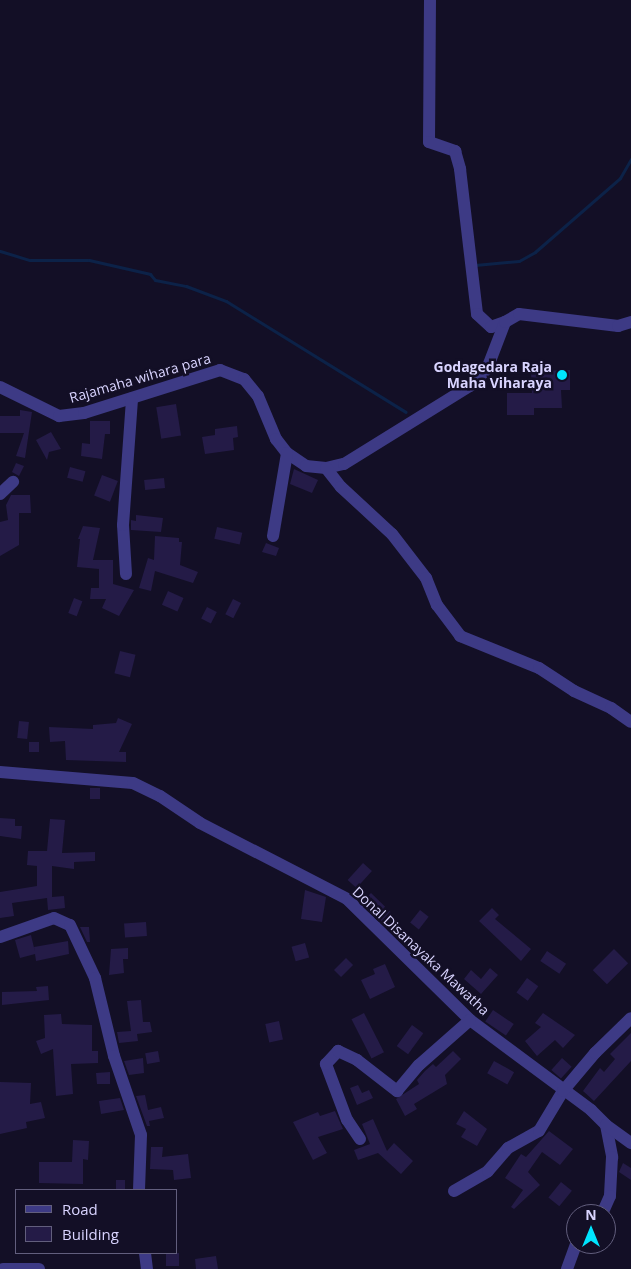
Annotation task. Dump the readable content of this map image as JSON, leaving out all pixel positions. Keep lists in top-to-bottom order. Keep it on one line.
{"streets":{"street":["Rajamaha wihara para","Donal Disanayaka Mawatha"]},"places":["Godagedara Raja Maha Viharaya"],"legend":["Road","Building"],"north":"top"}
